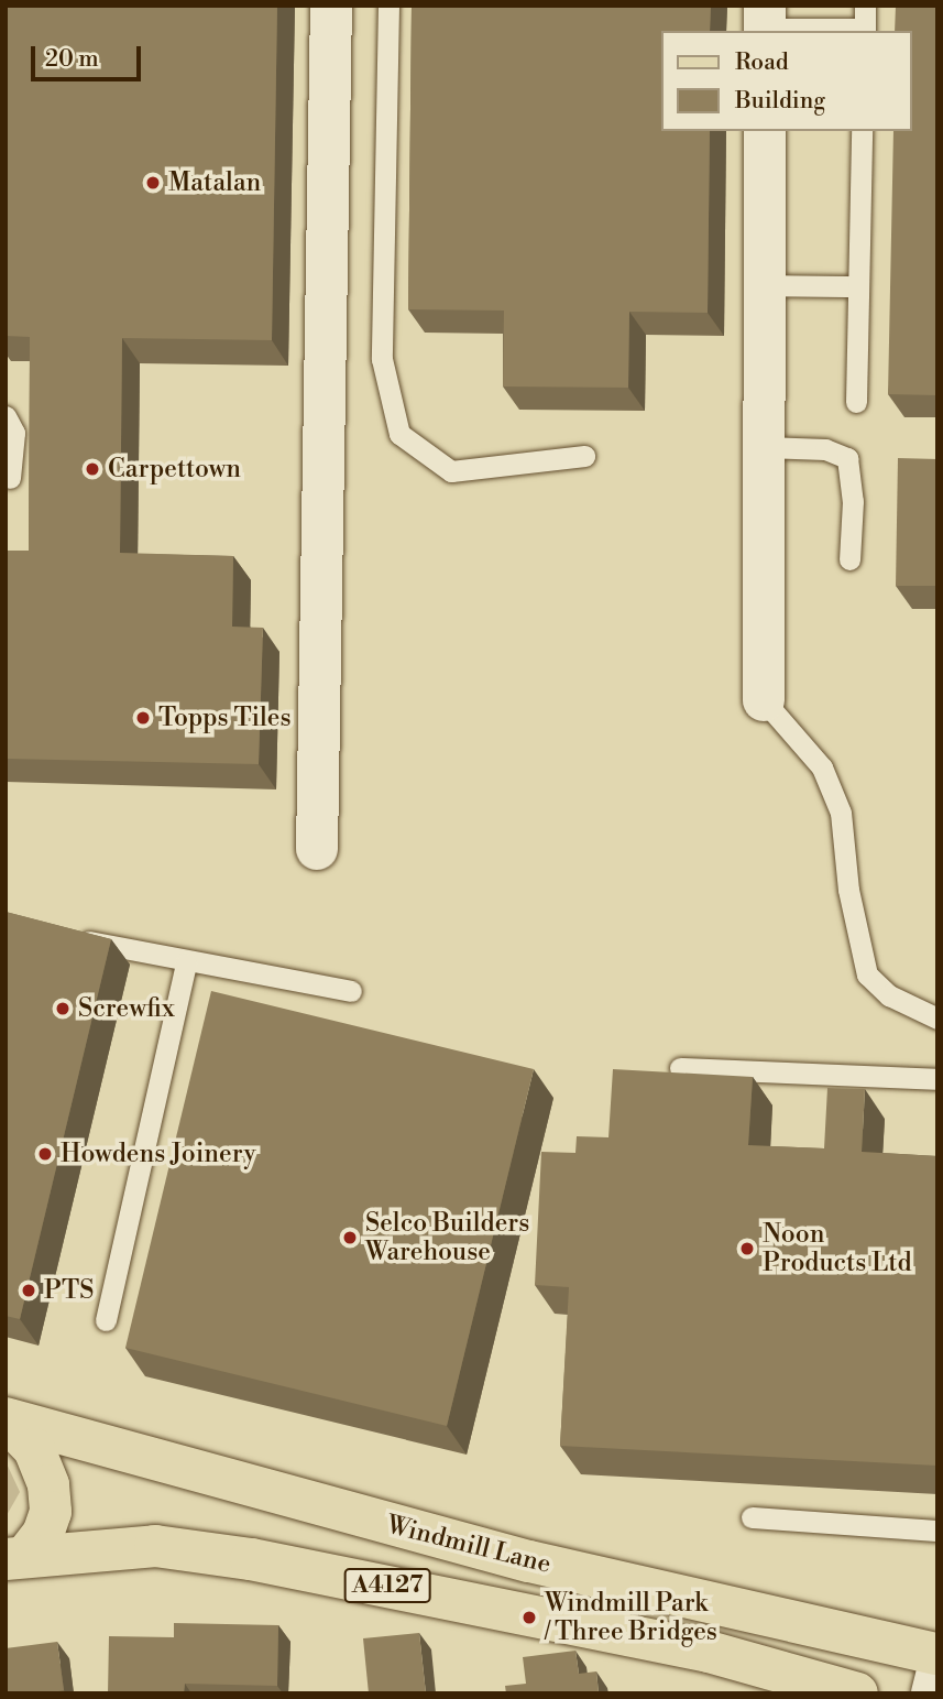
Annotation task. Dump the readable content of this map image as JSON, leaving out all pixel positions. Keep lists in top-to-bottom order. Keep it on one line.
{"streets":{"main road":["Windmill Lane","A4127"]},"places":["Matalan","Carpettown","Topps Tiles","Screwfix","Howdens Joinery","Selco Builders Warehouse","Noon Products Ltd","PTS","Windmill Park / Three Bridges"],"legend":["Road","Building"],"scale_bar":"20 m"}
